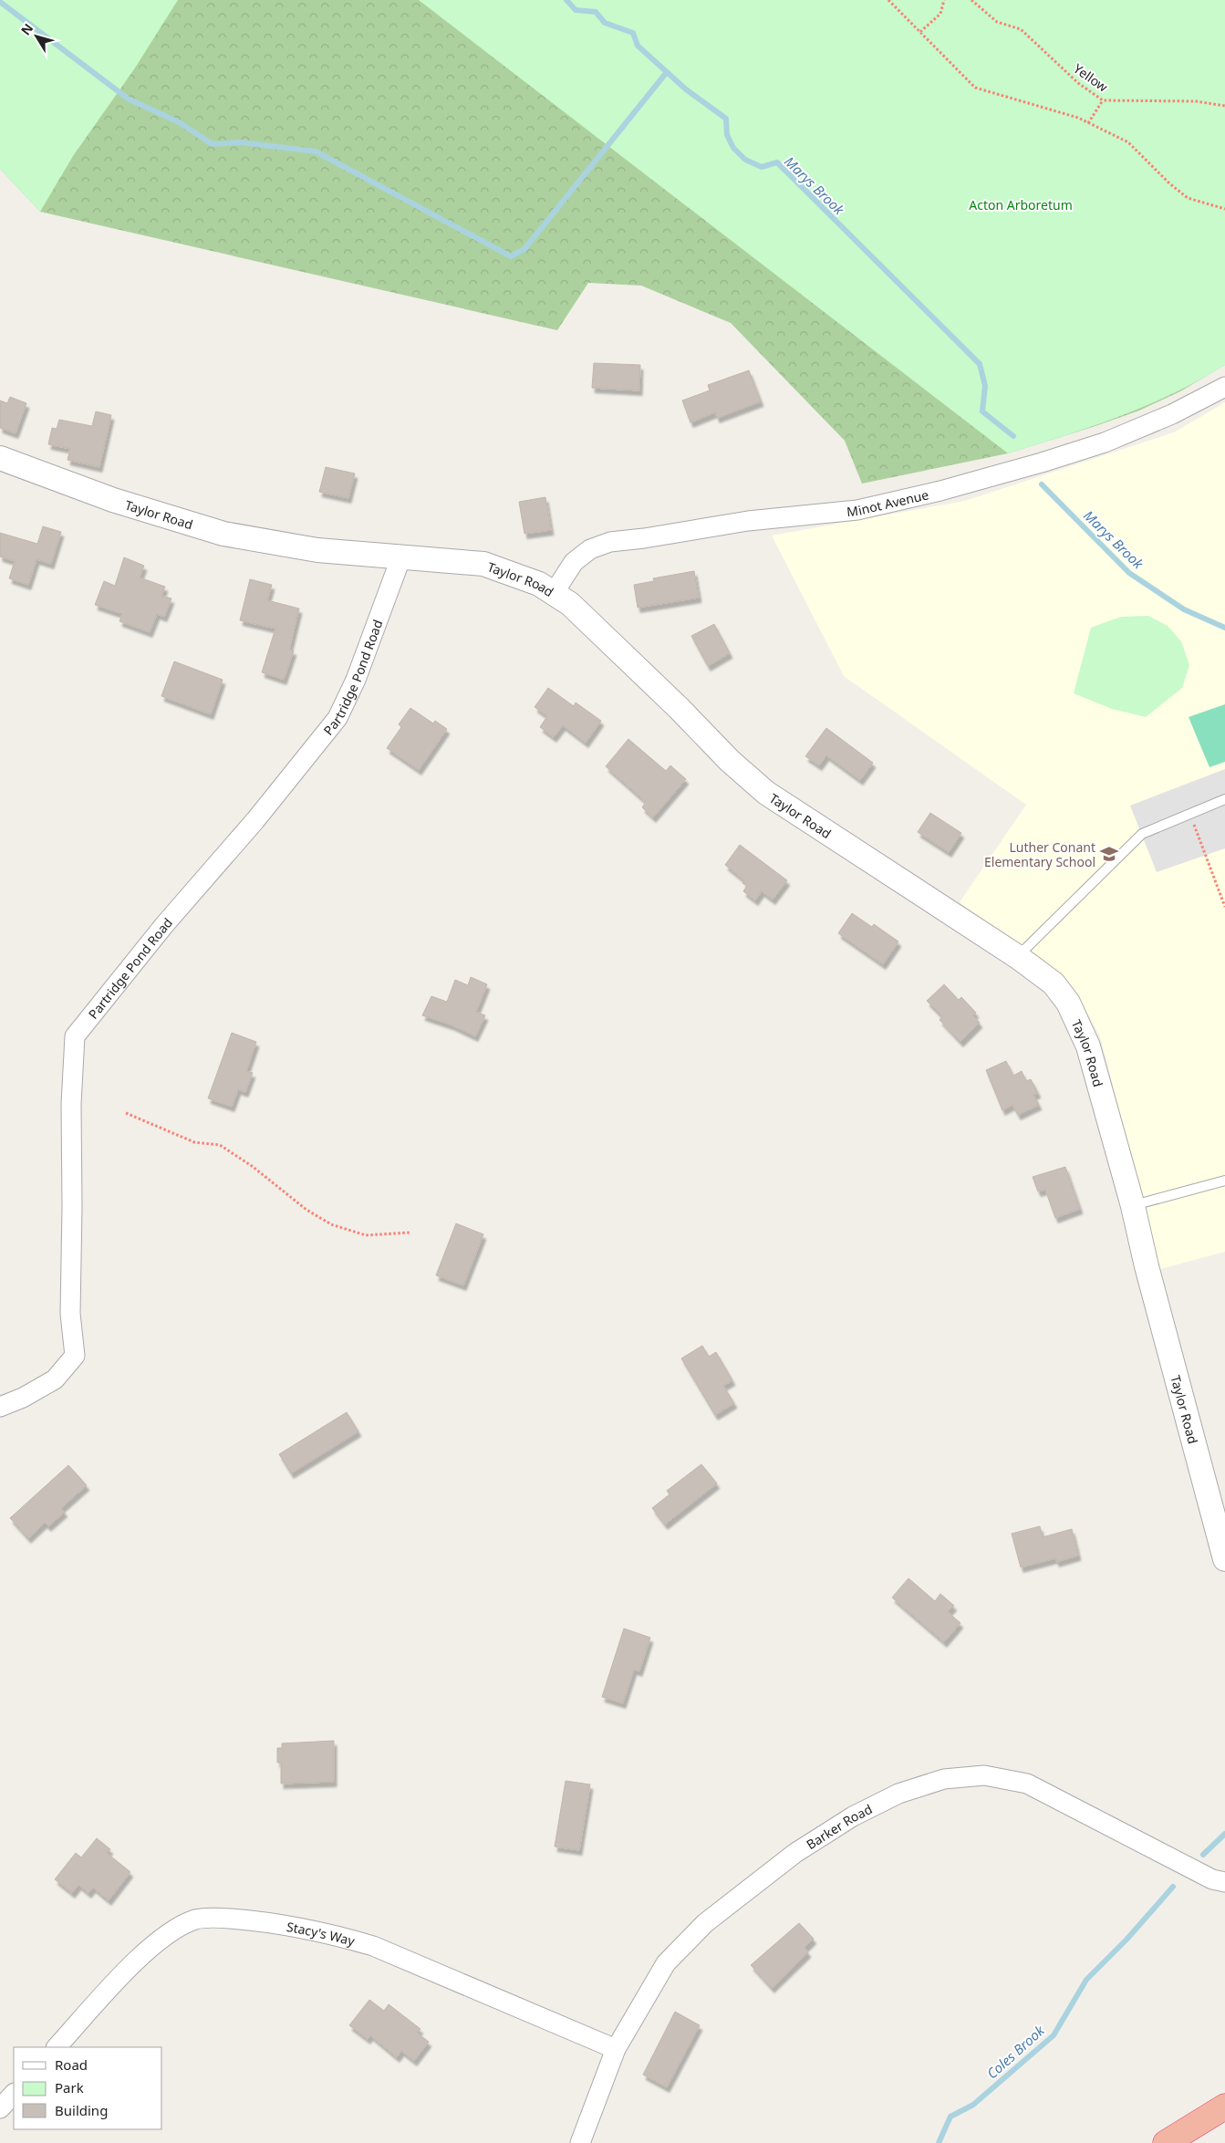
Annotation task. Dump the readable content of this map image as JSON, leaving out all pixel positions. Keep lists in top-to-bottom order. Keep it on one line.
{"streets":{"street":["Minot Avenue","Taylor Road","Partridge Pond Road","Barker Road","Stacy's Way"],"path":["Yellow"]},"crossings":[["Minot Avenue","Taylor Road"],["Taylor Road","Partridge Pond Road"],["Barker Road","Stacy's Way"]],"water":["Marys Brook","Coles Brook"],"parks":["Acton Arboretum"],"places":{"school or university":["Luther Conant Elementary School"]},"legend":["Road","Park","Building"],"north":"top left"}
